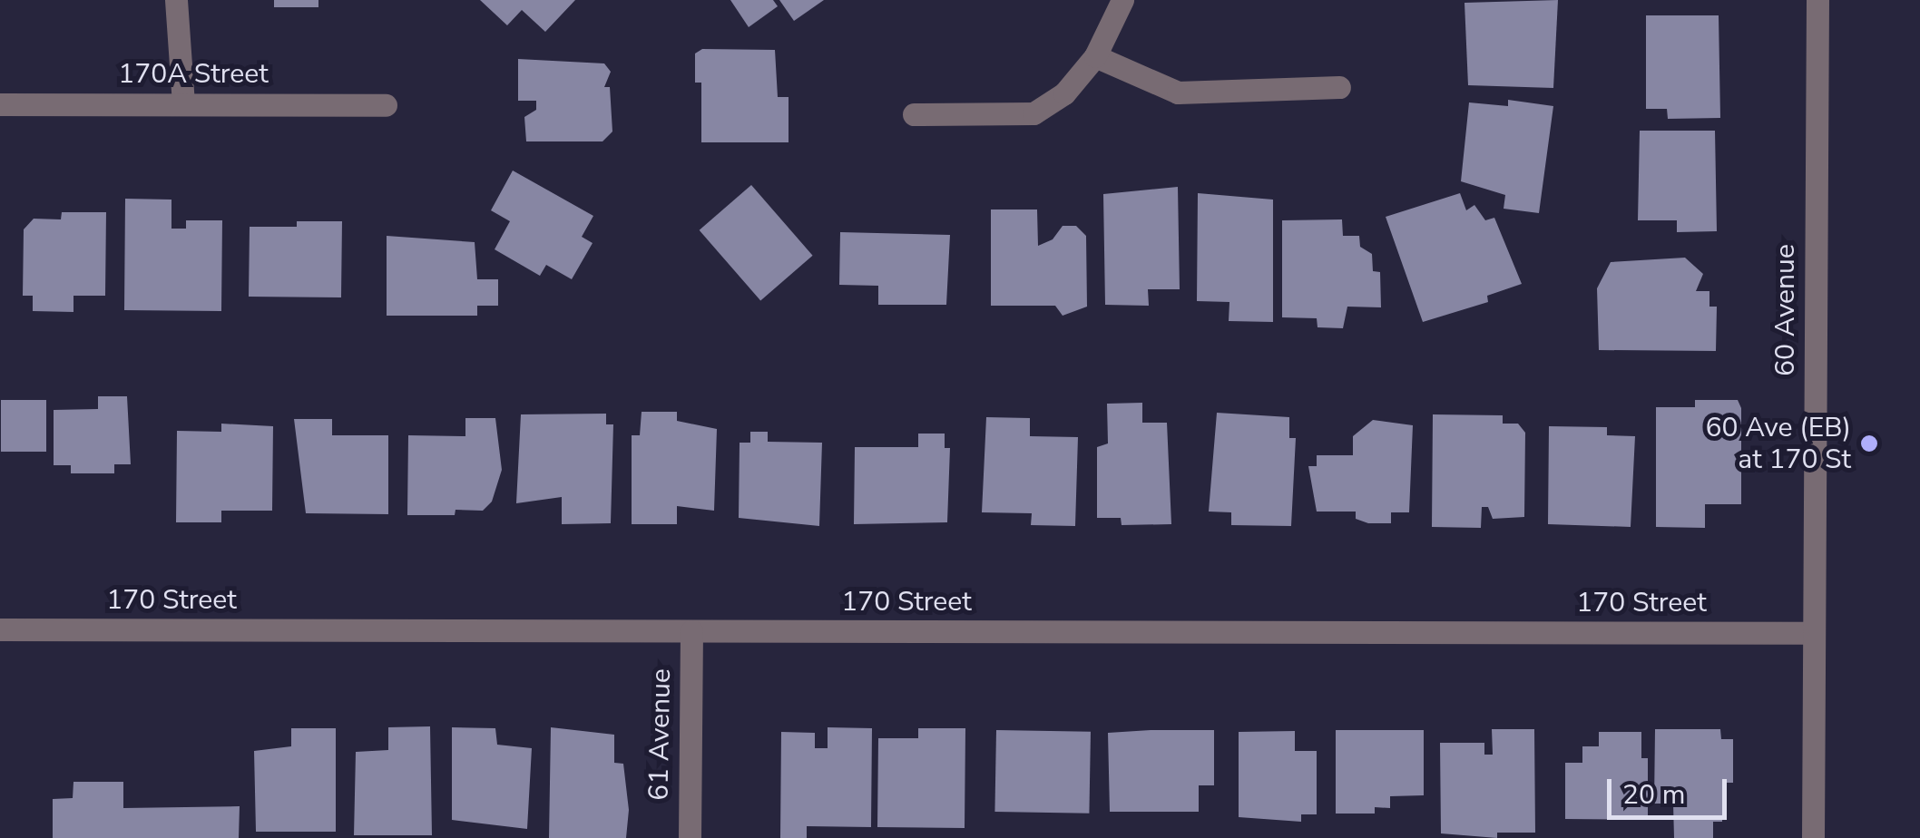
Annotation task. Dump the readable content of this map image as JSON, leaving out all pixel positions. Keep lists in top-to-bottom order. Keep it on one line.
{"streets":{"street":["170A Street","60 Avenue","170 Street","61 Avenue"]},"crossings":[["60 Avenue","170 Street"],["170 Street","61 Avenue"]],"places":["60 Ave (EB) at 170 St"],"scale_bar":"20 m"}
